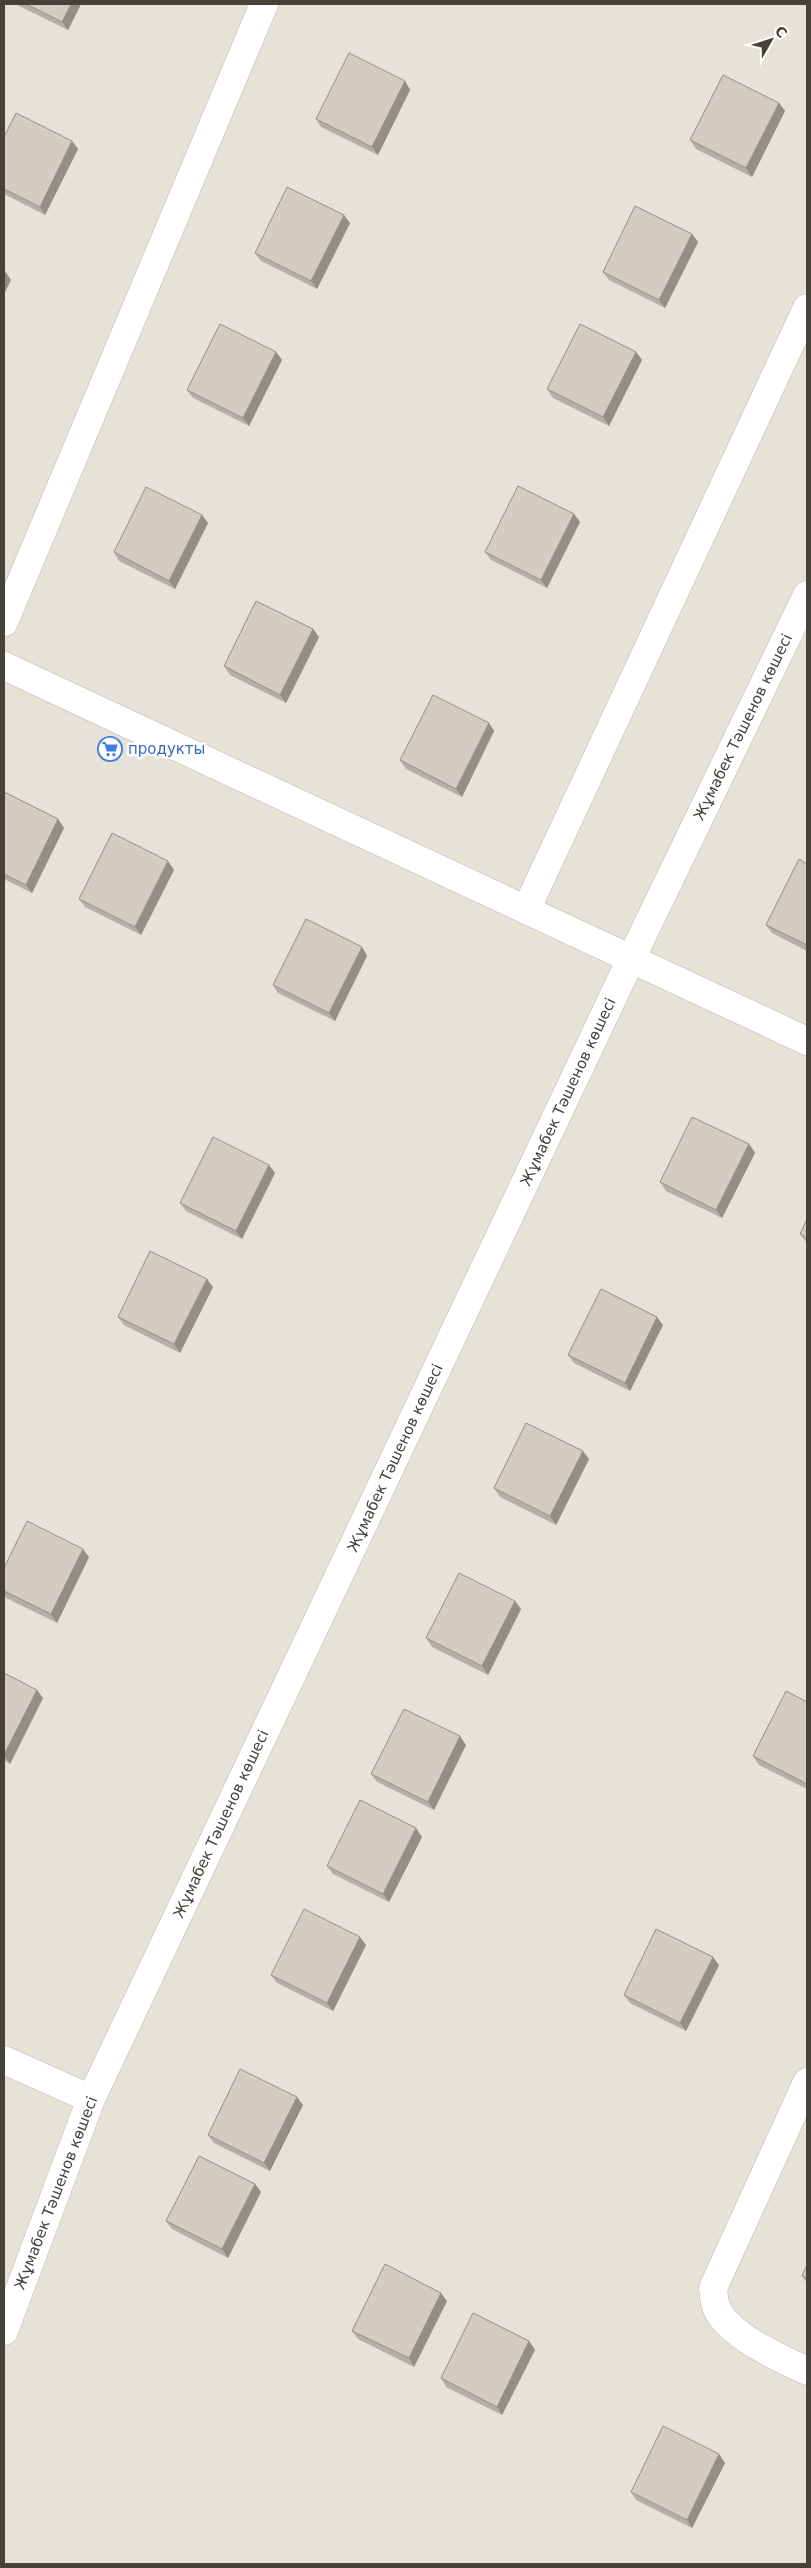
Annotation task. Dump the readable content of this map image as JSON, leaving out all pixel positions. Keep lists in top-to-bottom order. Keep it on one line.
{"streets":{"street":["Жұмабек Тәшенов көшесі"]},"places":{"supermarket":["продукты"]},"north":"top right"}
